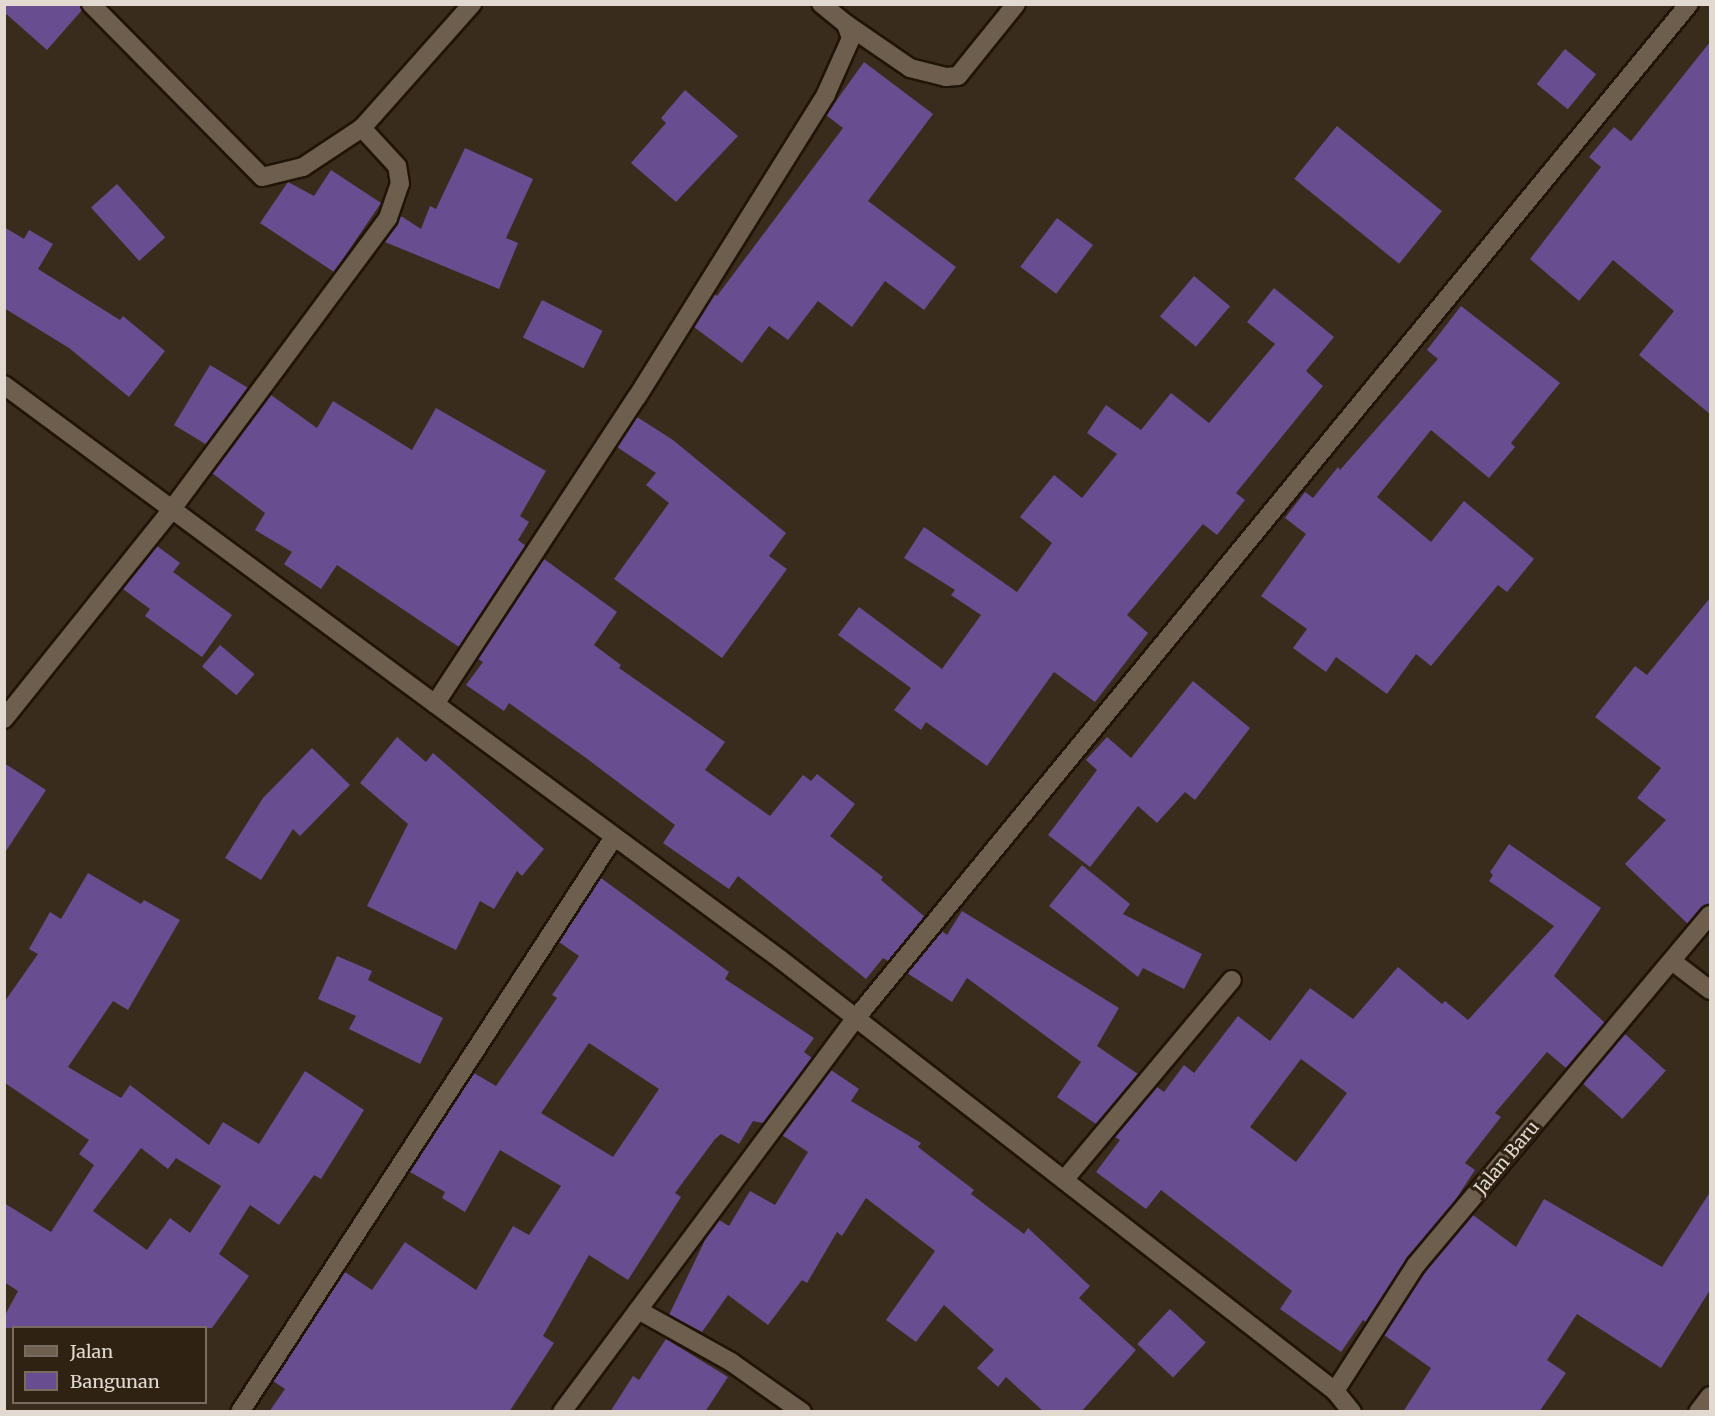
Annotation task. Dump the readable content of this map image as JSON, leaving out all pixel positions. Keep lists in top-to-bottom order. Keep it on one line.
{"streets":{"street":["Jalan Baru"]},"legend":["Jalan","Bangunan"]}
